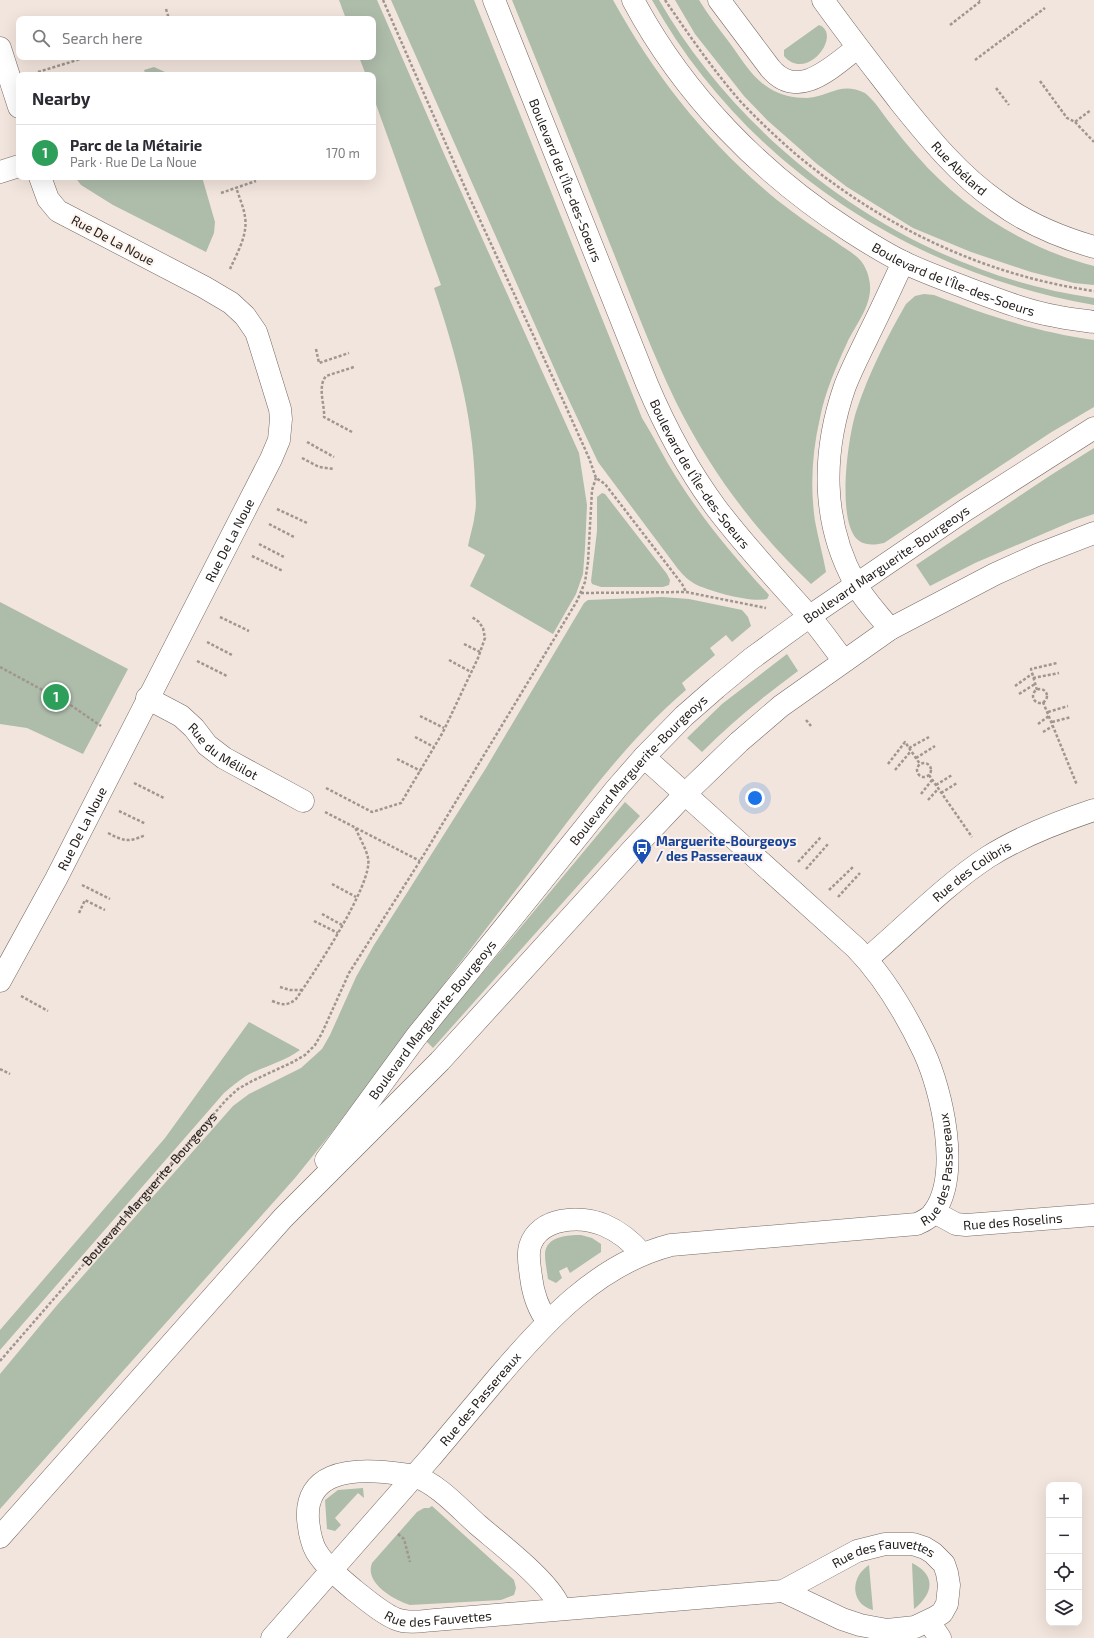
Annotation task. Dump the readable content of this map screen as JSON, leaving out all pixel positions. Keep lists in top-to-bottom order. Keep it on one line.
{"streets":{"street":["Rue Abélard","Boulevard de l'Île-des-Soeurs","Rue De La Noue","Boulevard Marguerite-Bourgeoys","Rue du Mélilot","Rue des Colibris","Rue des Passereaux","Rue des Roselins","Rue des Fauvettes"]},"crossings":[["Boulevard de l'Île-des-Soeurs","Boulevard Marguerite-Bourgeoys"],["Rue De La Noue","Rue du Mélilot"],["Boulevard Marguerite-Bourgeoys","Rue des Passereaux"],["Rue des Colibris","Rue des Passereaux"],["Rue des Passereaux","Rue des Roselins"],["Rue des Passereaux","Rue des Fauvettes"]],"places":{"bus stop":["Marguerite-Bourgeoys / des Passereaux"]},"page":{"search":"Search here","heading":"Nearby","list":[{"mark":"1","name":"Parc de la Métairie","note":"Park · Rue De La Noue","value":"170 m"}],"pins":"1","map_buttons":["+","−"]}}
